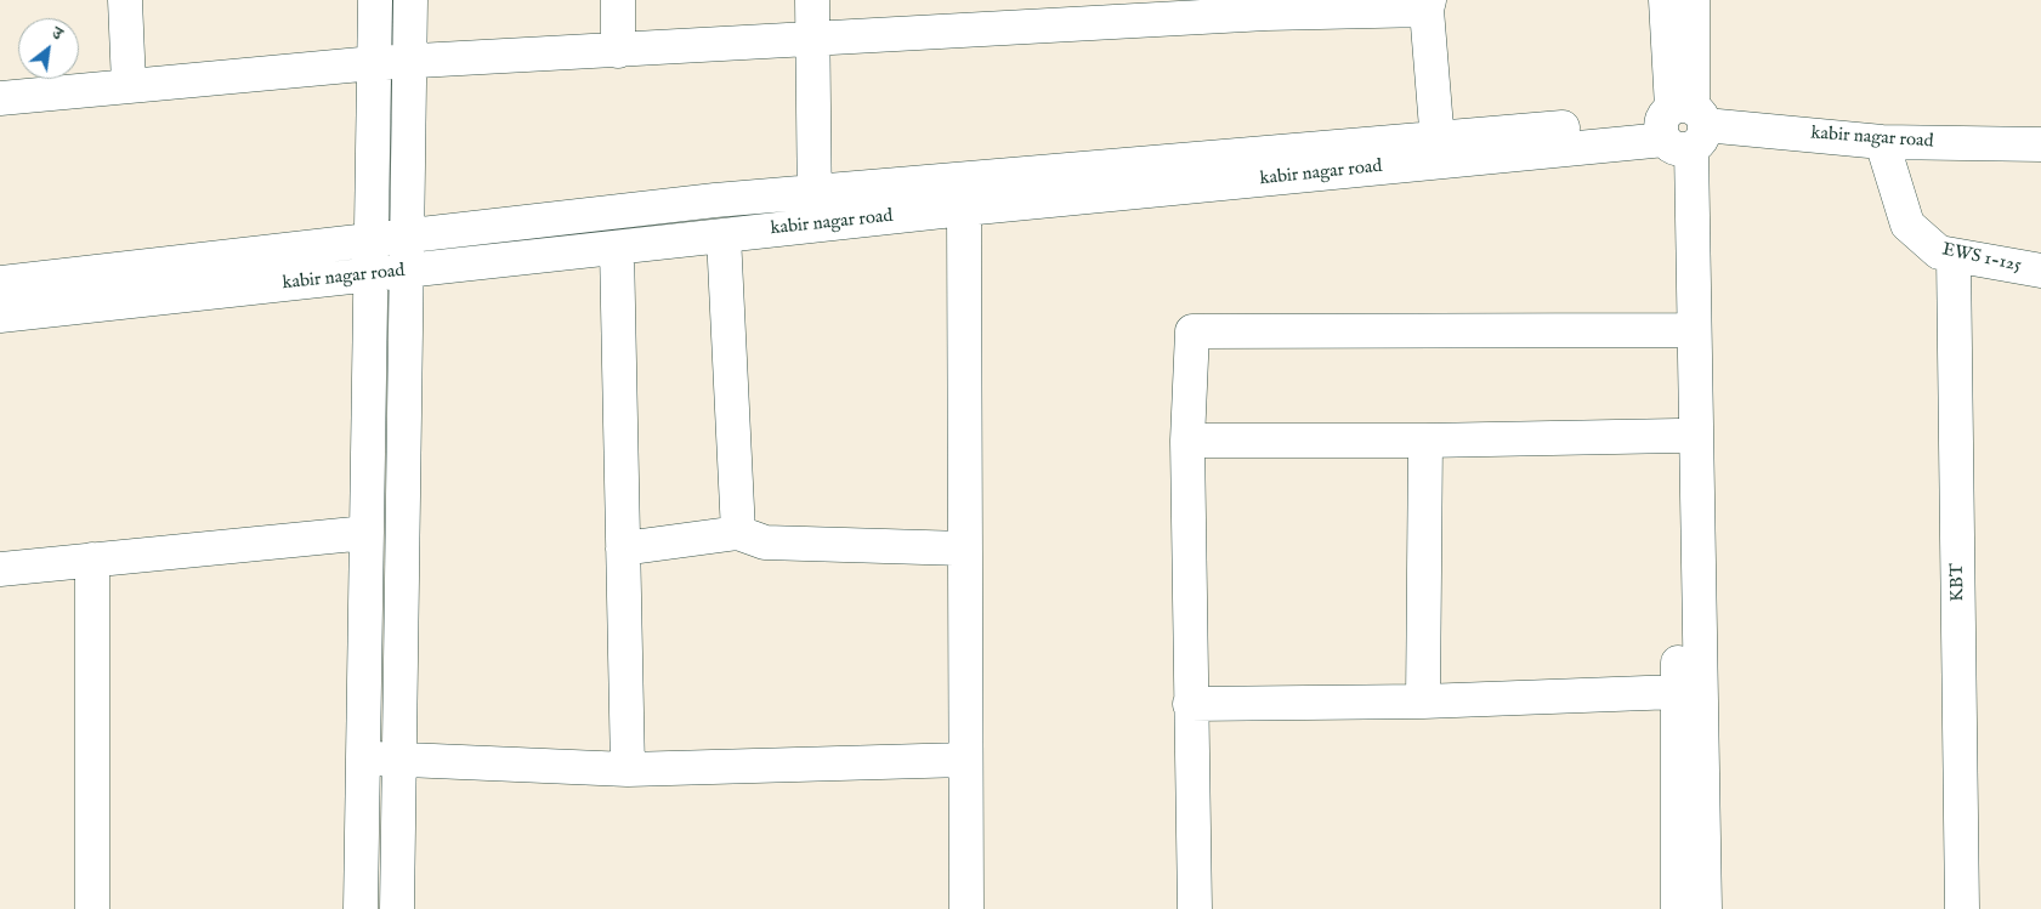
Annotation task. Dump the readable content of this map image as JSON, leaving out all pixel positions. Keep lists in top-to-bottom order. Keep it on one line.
{"streets":{"street":["kabir nagar road","EWS 1-125","KBT"]},"crossings":[["kabir nagar road","EWS 1-125"],["EWS 1-125","KBT"]],"north":"top right"}
